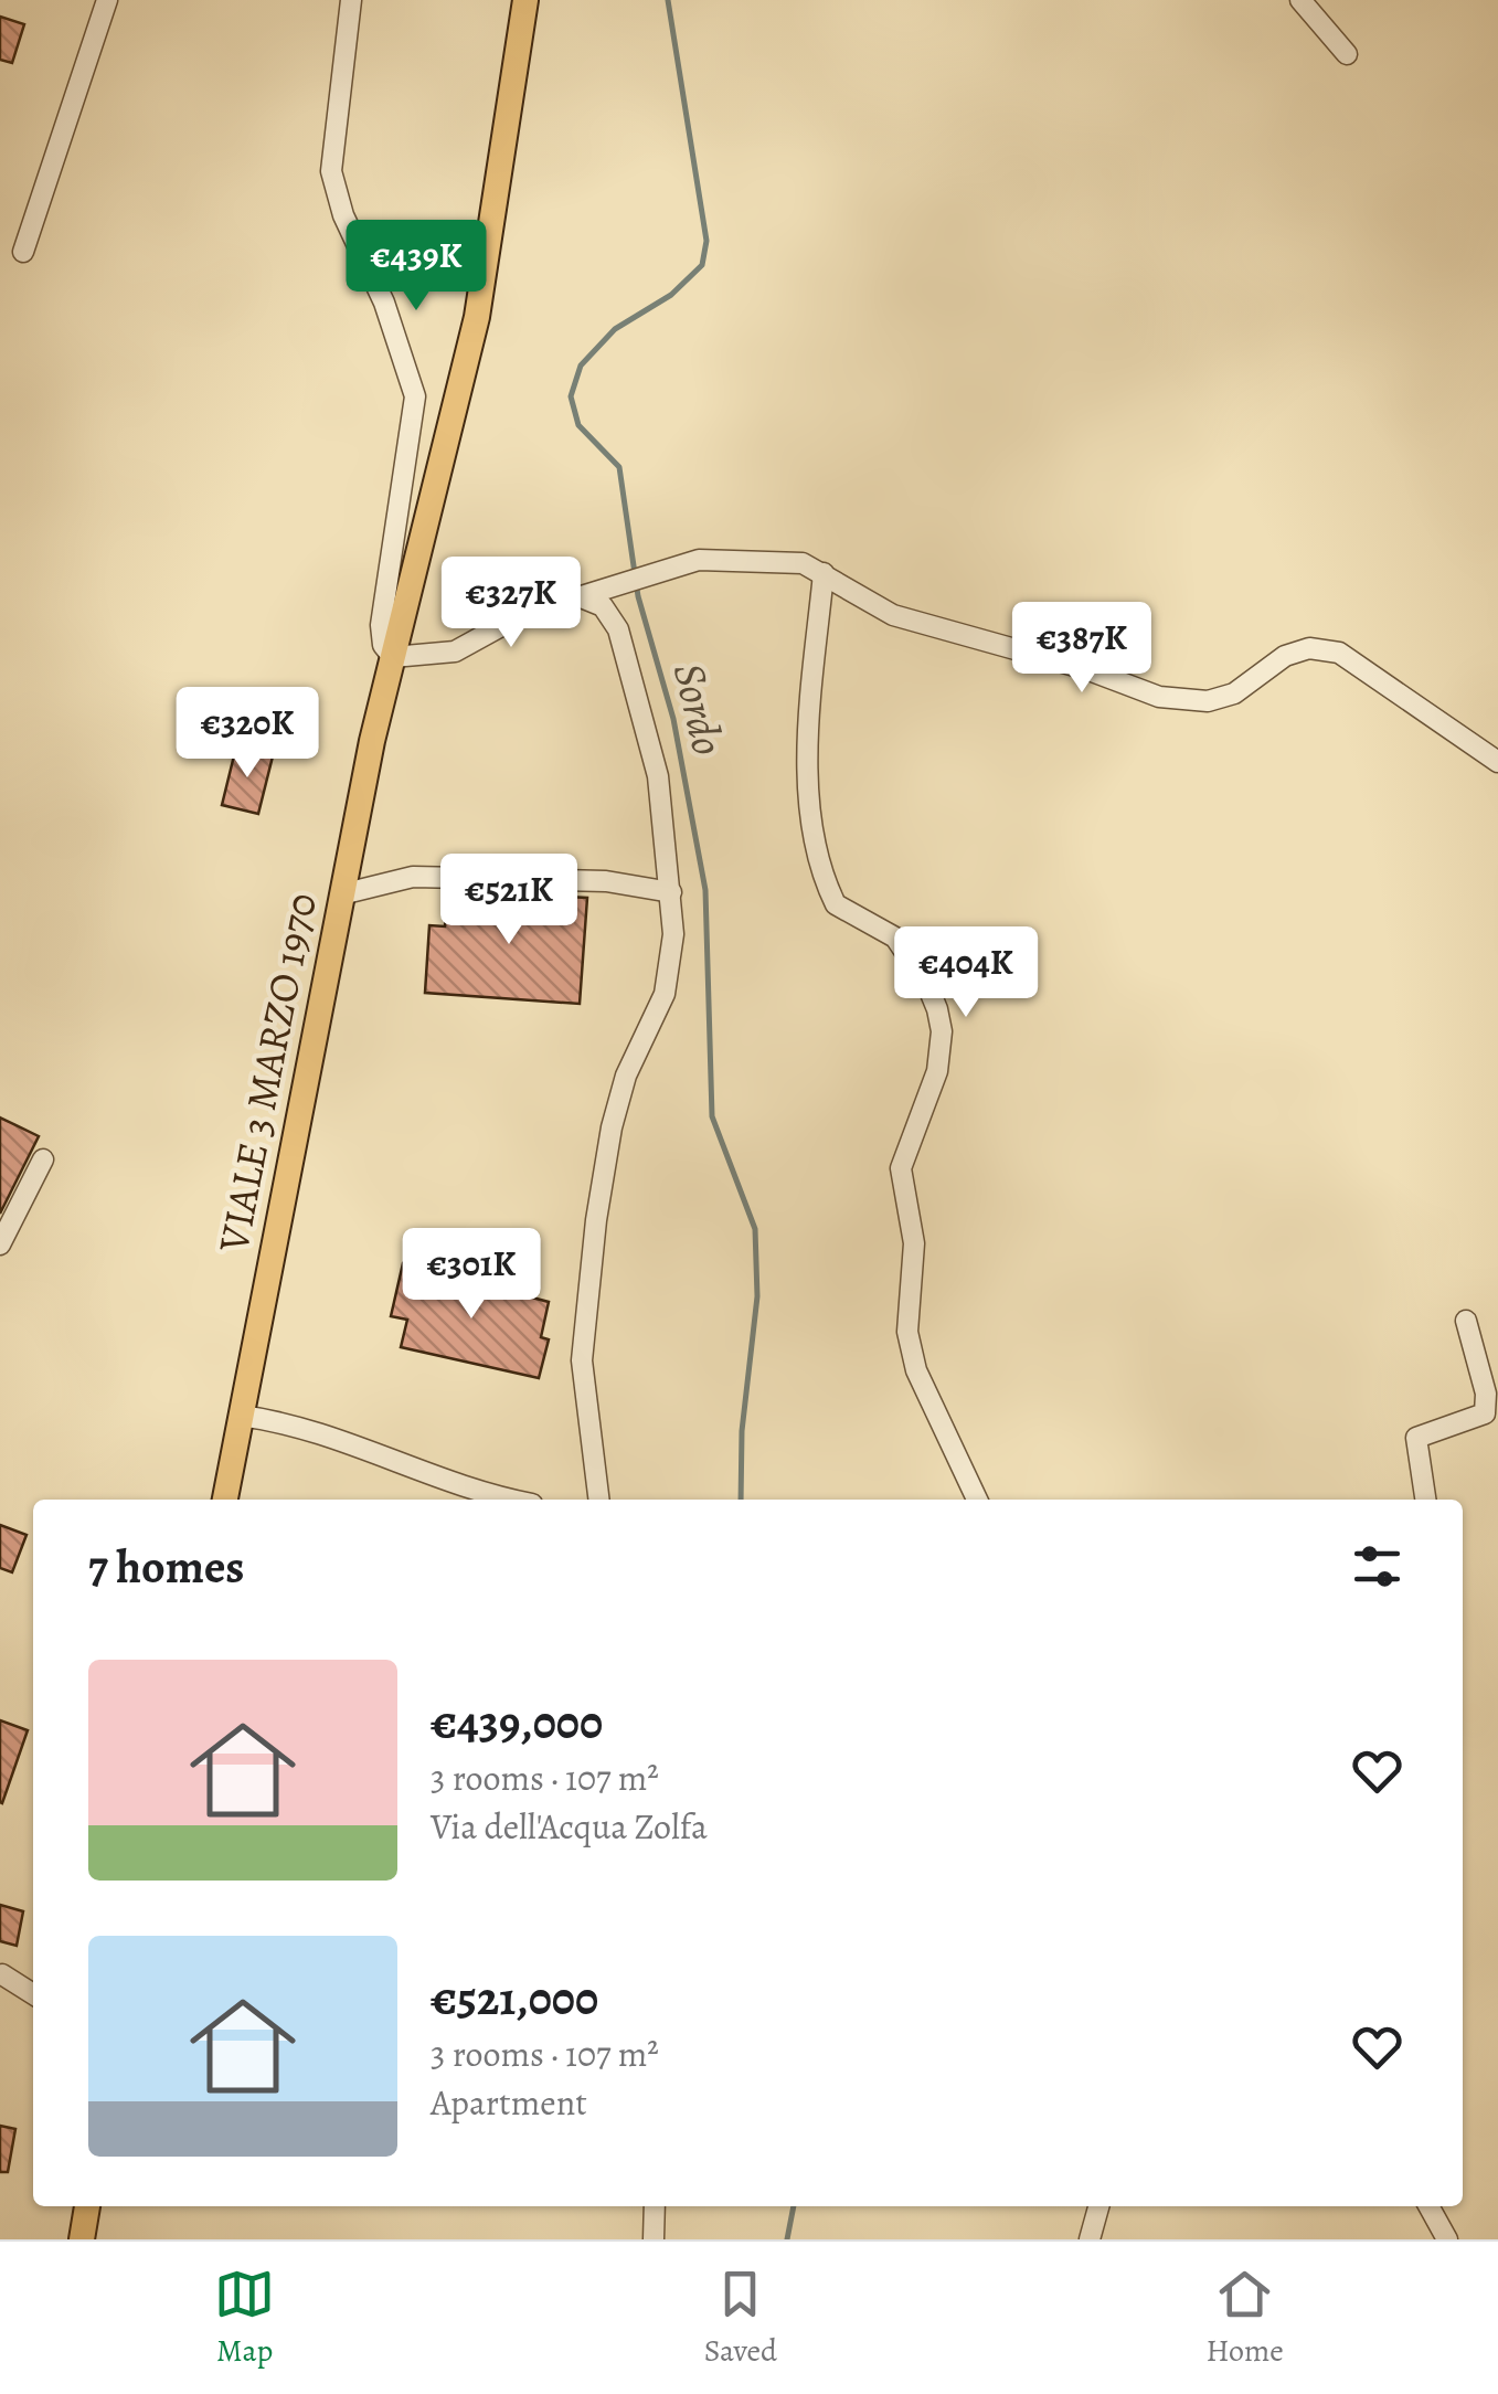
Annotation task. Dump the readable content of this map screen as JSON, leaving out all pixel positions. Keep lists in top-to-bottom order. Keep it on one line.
{"streets":{"main road":["VIALE 3 MARZO 1970"]},"water":["Sordo"],"page":{"price":["€439K","€327K","€387K","€320K","€521K","€404K","€301K"],"heading":"7 homes","list":[{"name":"€439,000","note":"3 rooms · 107 m² · Via dell'Acqua Zolfa"},{"name":"€521,000","note":"3 rooms · 107 m² · Apartment"}],"tabs":["Map","Saved","Home"]}}
